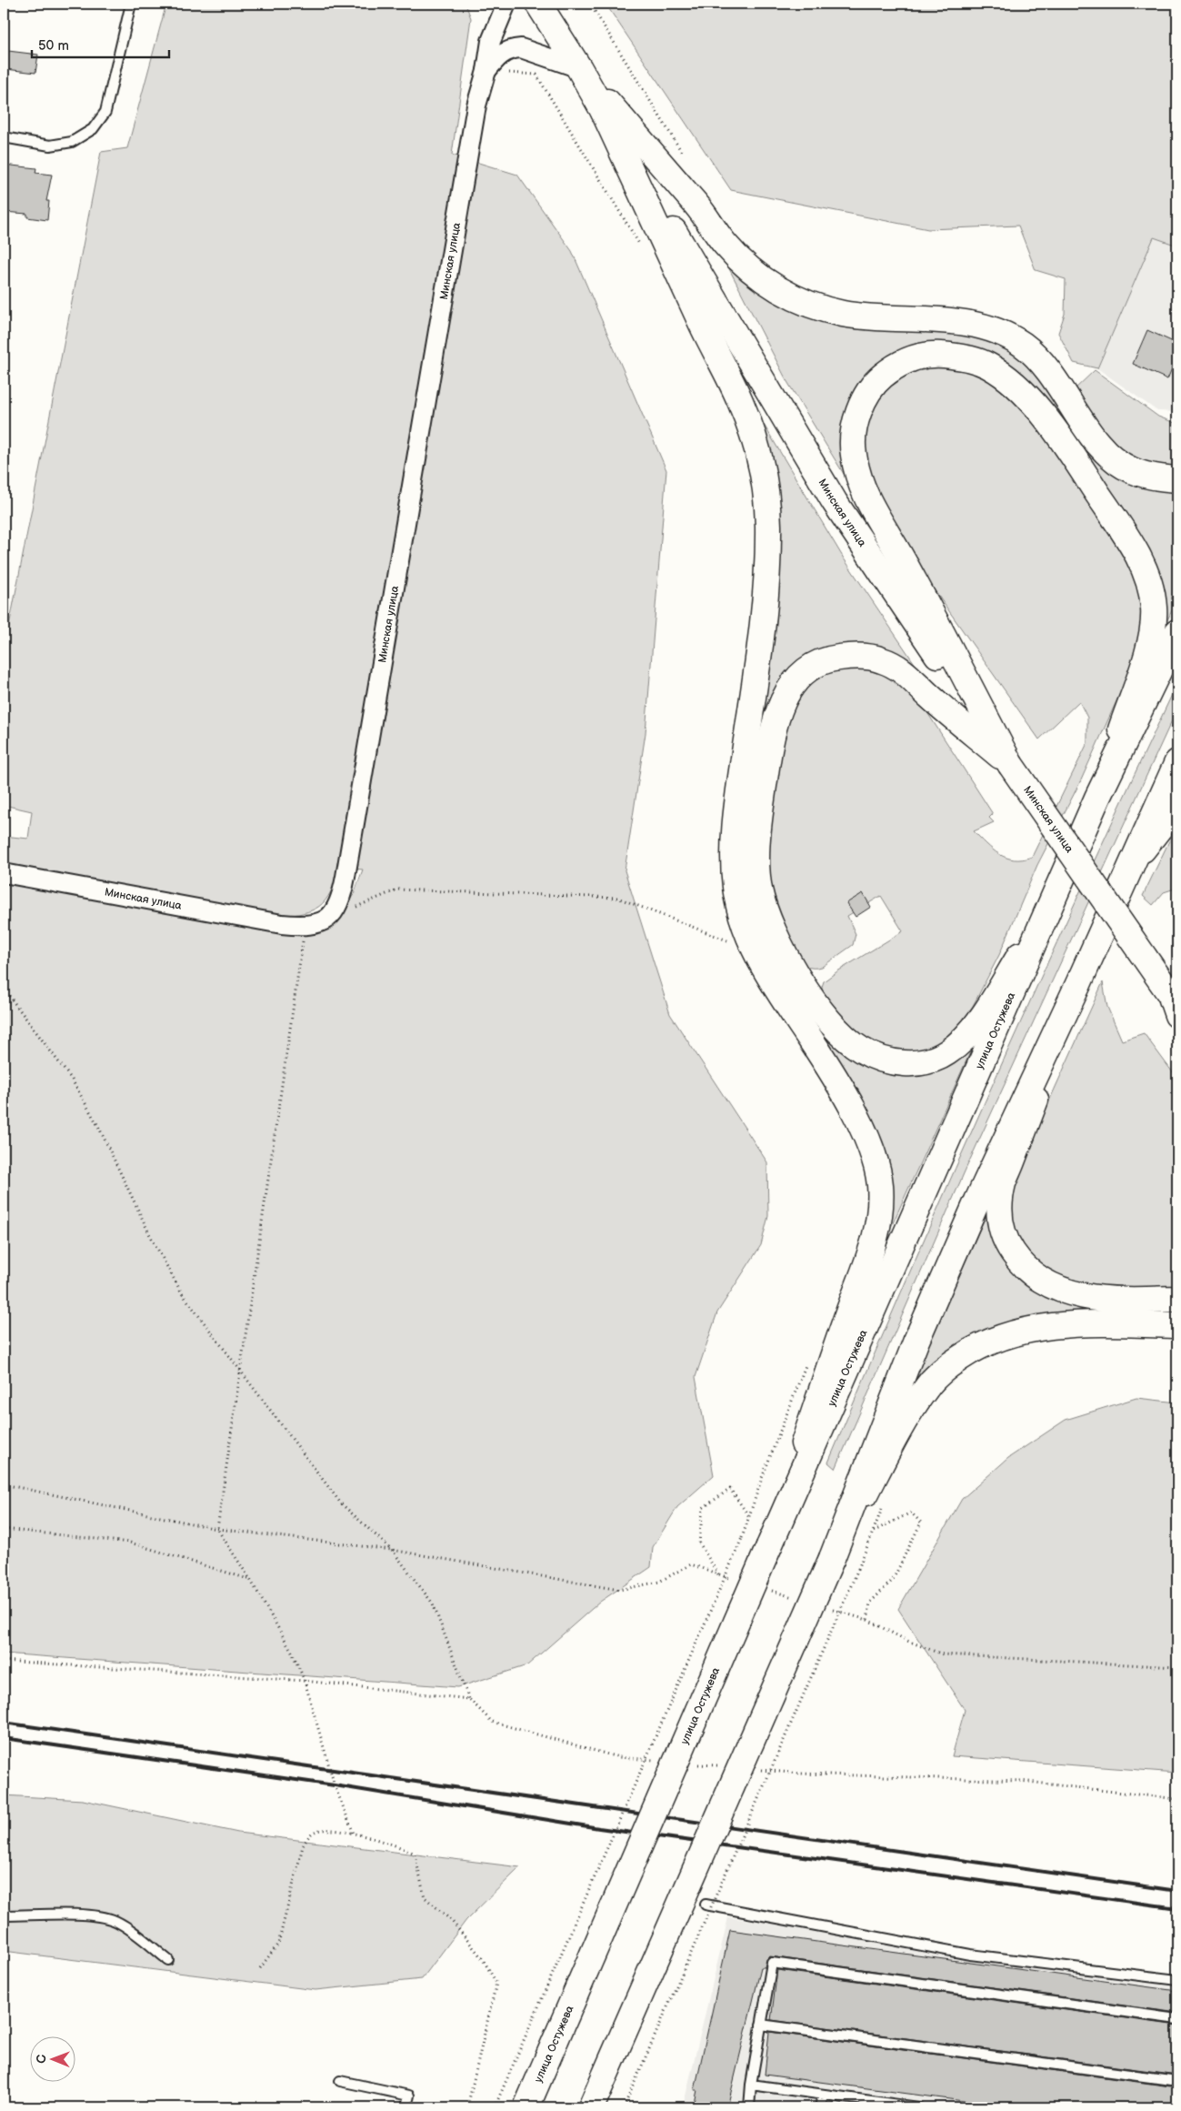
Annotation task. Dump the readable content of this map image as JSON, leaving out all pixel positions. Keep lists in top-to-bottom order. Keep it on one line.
{"streets":{"street":["Минская улица","улица Остужева"]},"scale_bar":"50 m","north":"left"}
